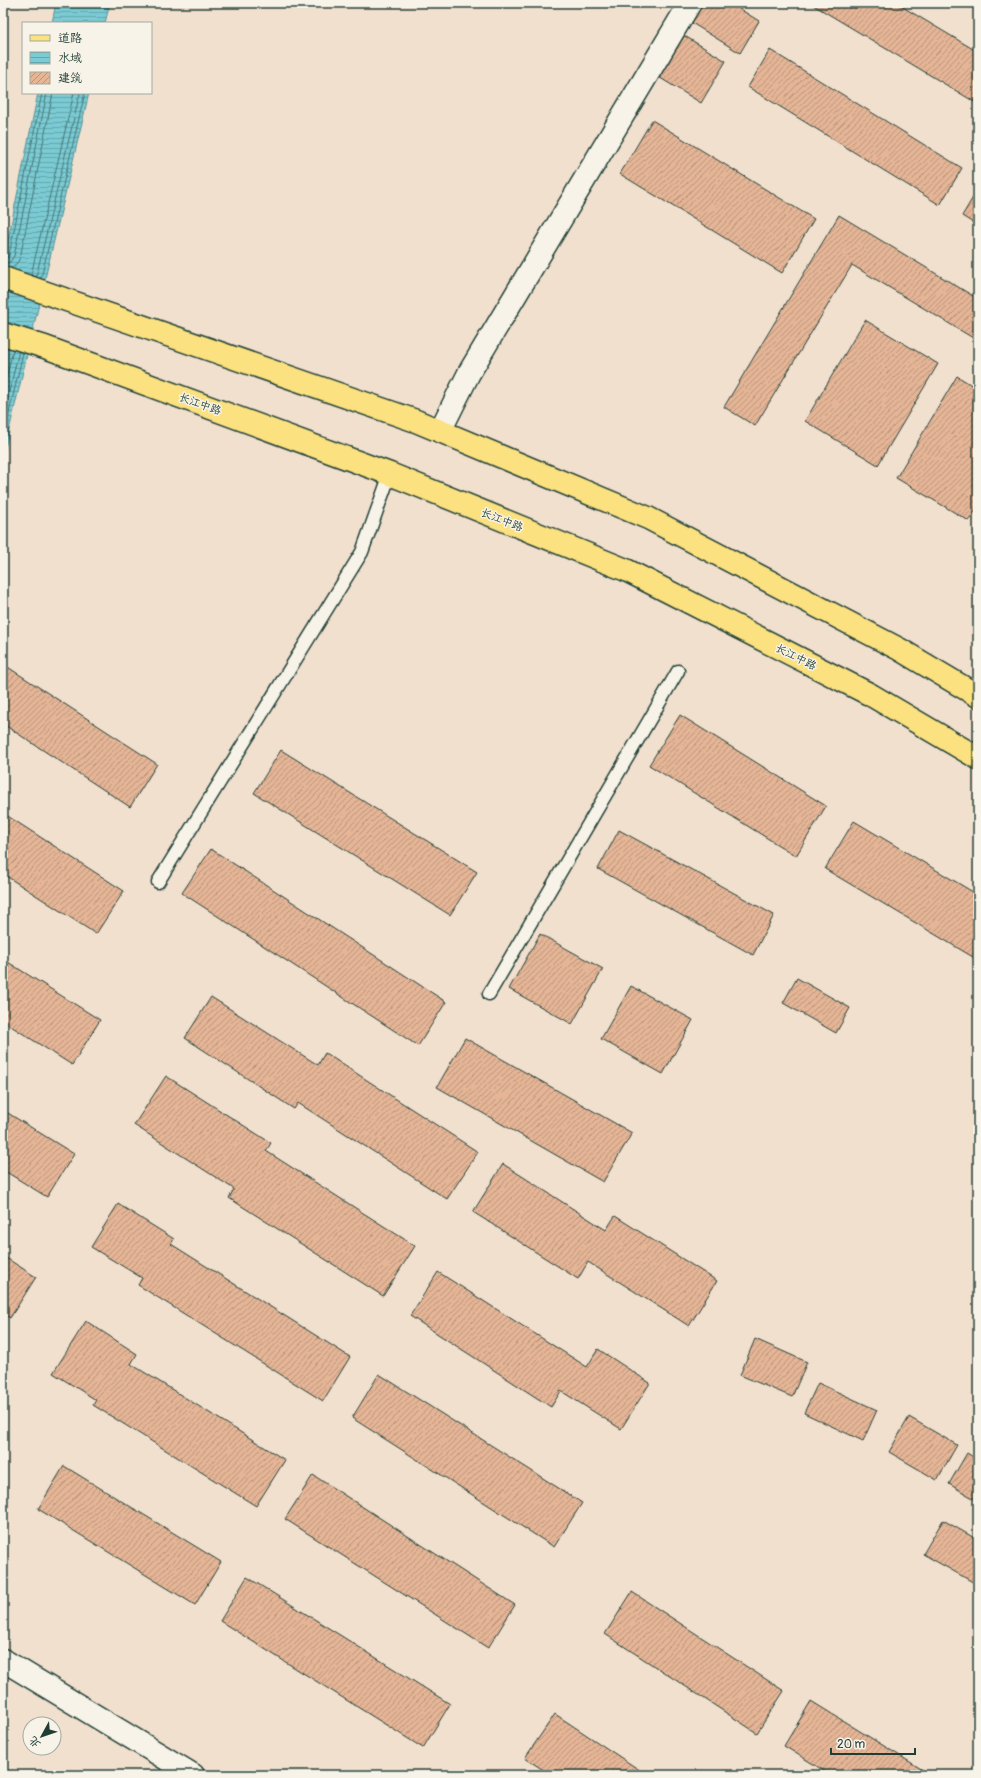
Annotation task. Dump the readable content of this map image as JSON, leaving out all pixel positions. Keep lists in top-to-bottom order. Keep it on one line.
{"streets":{"main road":["长江中路"]},"legend":["道路","水域","建筑"],"scale_bar":"20 m","north":"bottom left"}
